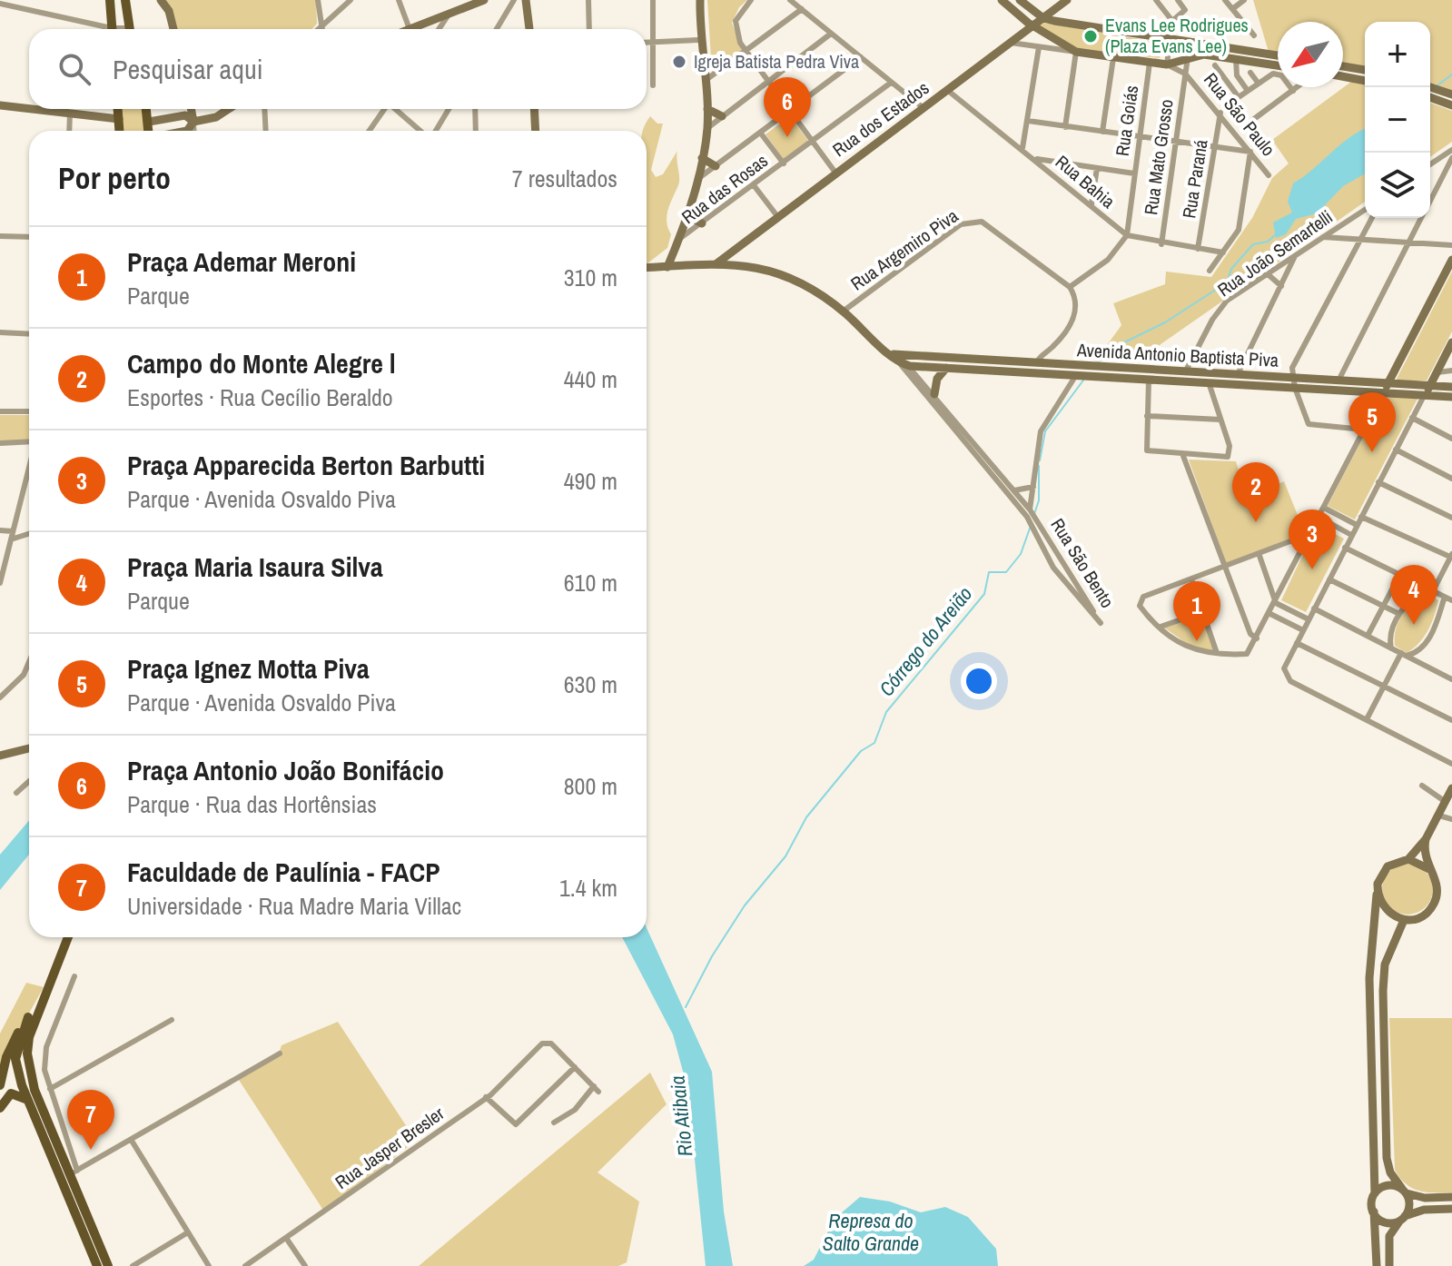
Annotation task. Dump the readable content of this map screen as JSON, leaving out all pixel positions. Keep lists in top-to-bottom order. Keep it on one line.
{"streets":{"main road":["Rua São Paulo","Rua dos Estados","Avenida Antonio Baptista Piva","Rua São Bento"],"street":["Rua Goiás","Rua Mato Grosso","Rua Paraná","Rua Bahia","Rua das Rosas","Rua Argemiro Piva","Rua João Semartelli","Rua Jasper Bresler"]},"crossings":[["Rua São Paulo","Rua dos Estados"],["Rua São Paulo","Rua Goiás"],["Rua São Paulo","Rua Mato Grosso"],["Rua São Paulo","Rua Paraná"],["Rua dos Estados","Rua Bahia"],["Rua dos Estados","Rua São Bento"],["Rua Goiás","Rua Bahia"],["Rua Mato Grosso","Rua Bahia"],["Rua Paraná","Rua Bahia"],["Rua Argemiro Piva","Rua São Bento"],["Rua João Semartelli","Avenida Antonio Baptista Piva"],["Avenida Antonio Baptista Piva","Rua São Bento"]],"water":["Córrego do Areião","Rio Atibaia","Represa do Salto Grande"],"places":["Evans Lee Rodrigues (Plaza Evans Lee)","Igreja Batista Pedra Viva"],"north":"bottom left","page":{"map_buttons":["+","−"],"search":"Pesquisar aqui","pins":["6","5","2","3","4","1","7"],"heading":["Por perto","7 resultados"],"list":[{"mark":"1","name":"Praça Ademar Meroni","note":"Parque","value":"310 m"},{"mark":"2","name":"Campo do Monte Alegre l","note":"Esportes · Rua Cecílio Beraldo","value":"440 m"},{"mark":"3","name":"Praça Apparecida Berton Barbutti","note":"Parque · Avenida Osvaldo Piva","value":"490 m"},{"mark":"4","name":"Praça Maria Isaura Silva","note":"Parque","value":"610 m"},{"mark":"5","name":"Praça Ignez Motta Piva","note":"Parque · Avenida Osvaldo Piva","value":"630 m"},{"mark":"6","name":"Praça Antonio João Bonifácio","note":"Parque · Rua das Hortênsias","value":"800 m"},{"mark":"7","name":"Faculdade de Paulínia - FACP","note":"Universidade · Rua Madre Maria Villac","value":"1.4 km"}]}}
